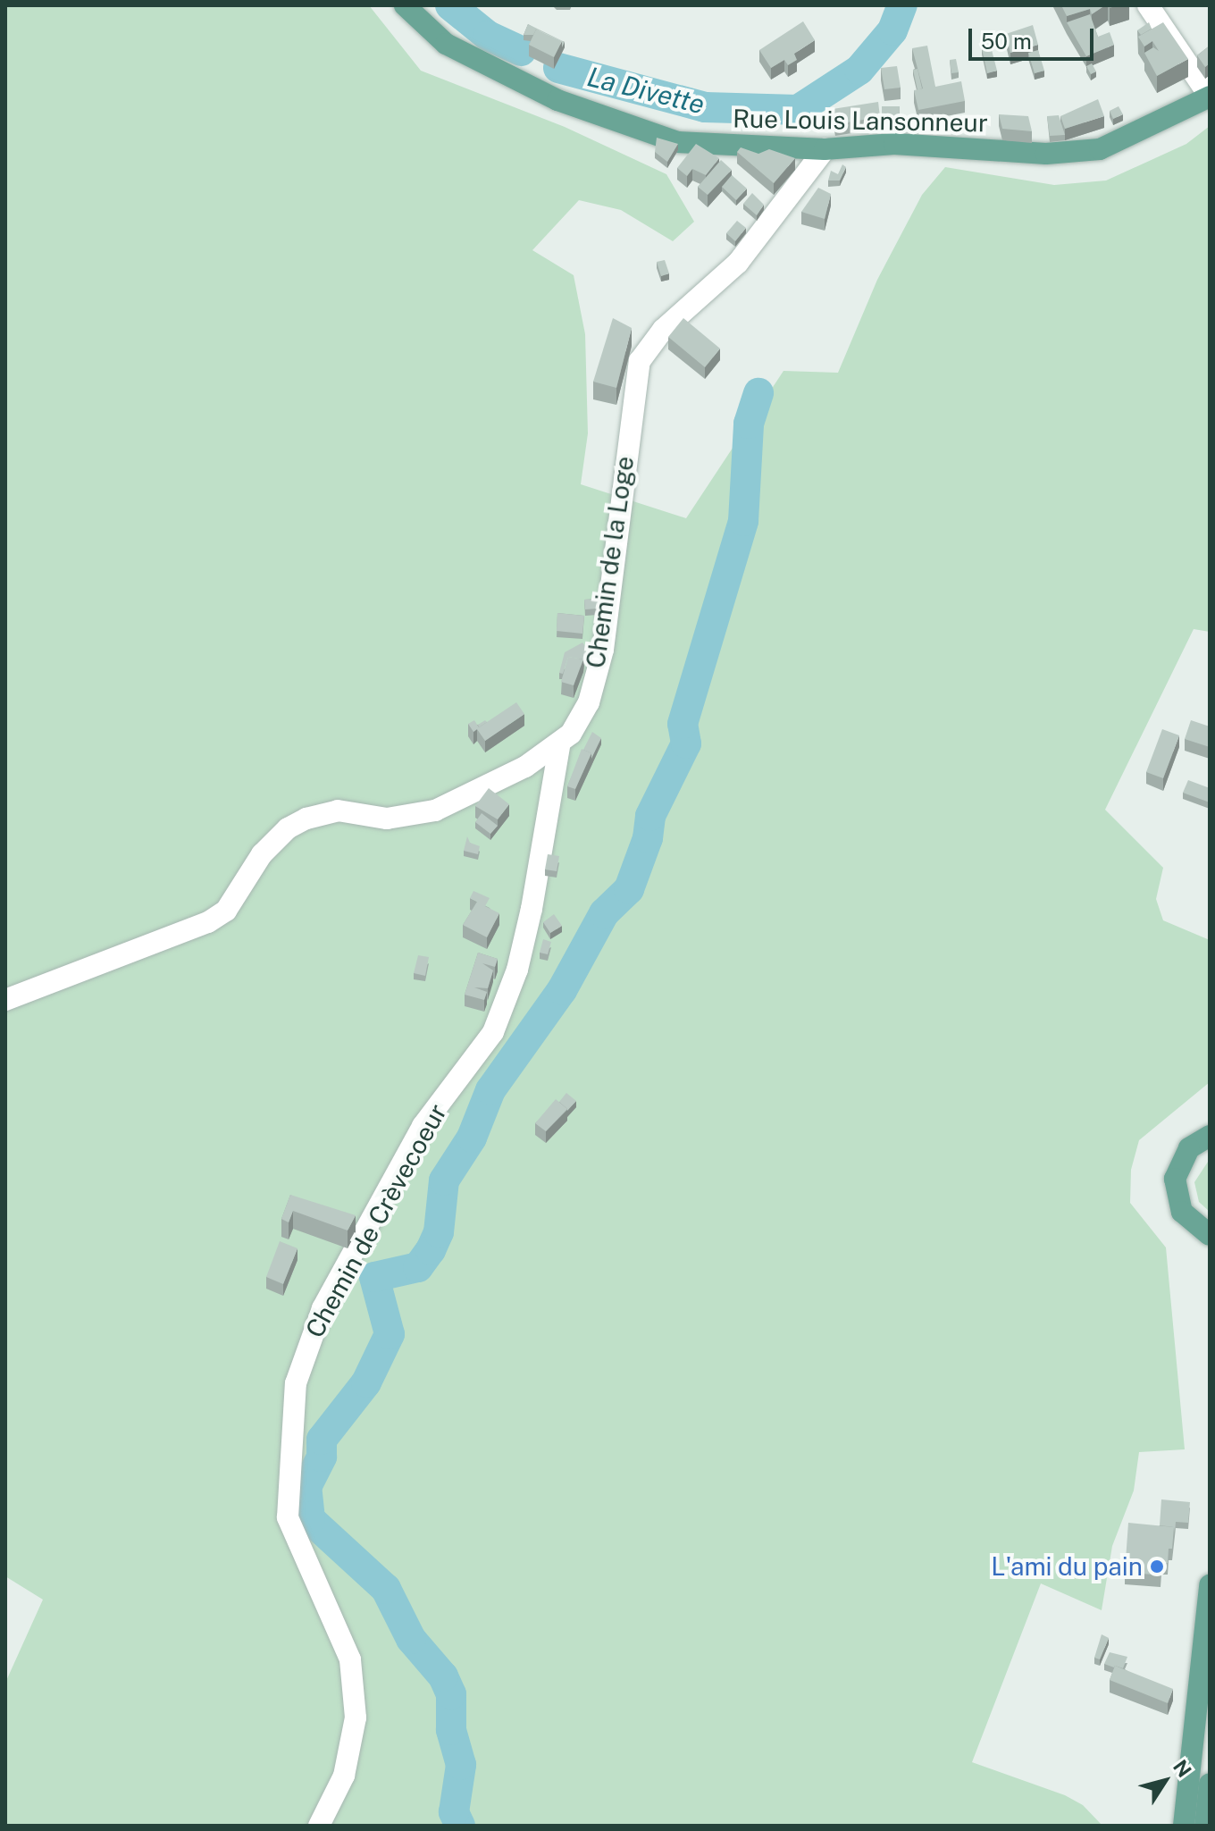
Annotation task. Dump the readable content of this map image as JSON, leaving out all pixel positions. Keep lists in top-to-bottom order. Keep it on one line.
{"streets":{"main road":["Rue Louis Lansonneur"],"street":["Chemin de la Loge","Chemin de Crèvecoeur"]},"crossings":[["Rue Louis Lansonneur","Chemin de la Loge"],["Chemin de la Loge","Chemin de Crèvecoeur"]],"water":["La Divette"],"places":["L'ami du pain"],"scale_bar":"50 m","north":"top right"}
